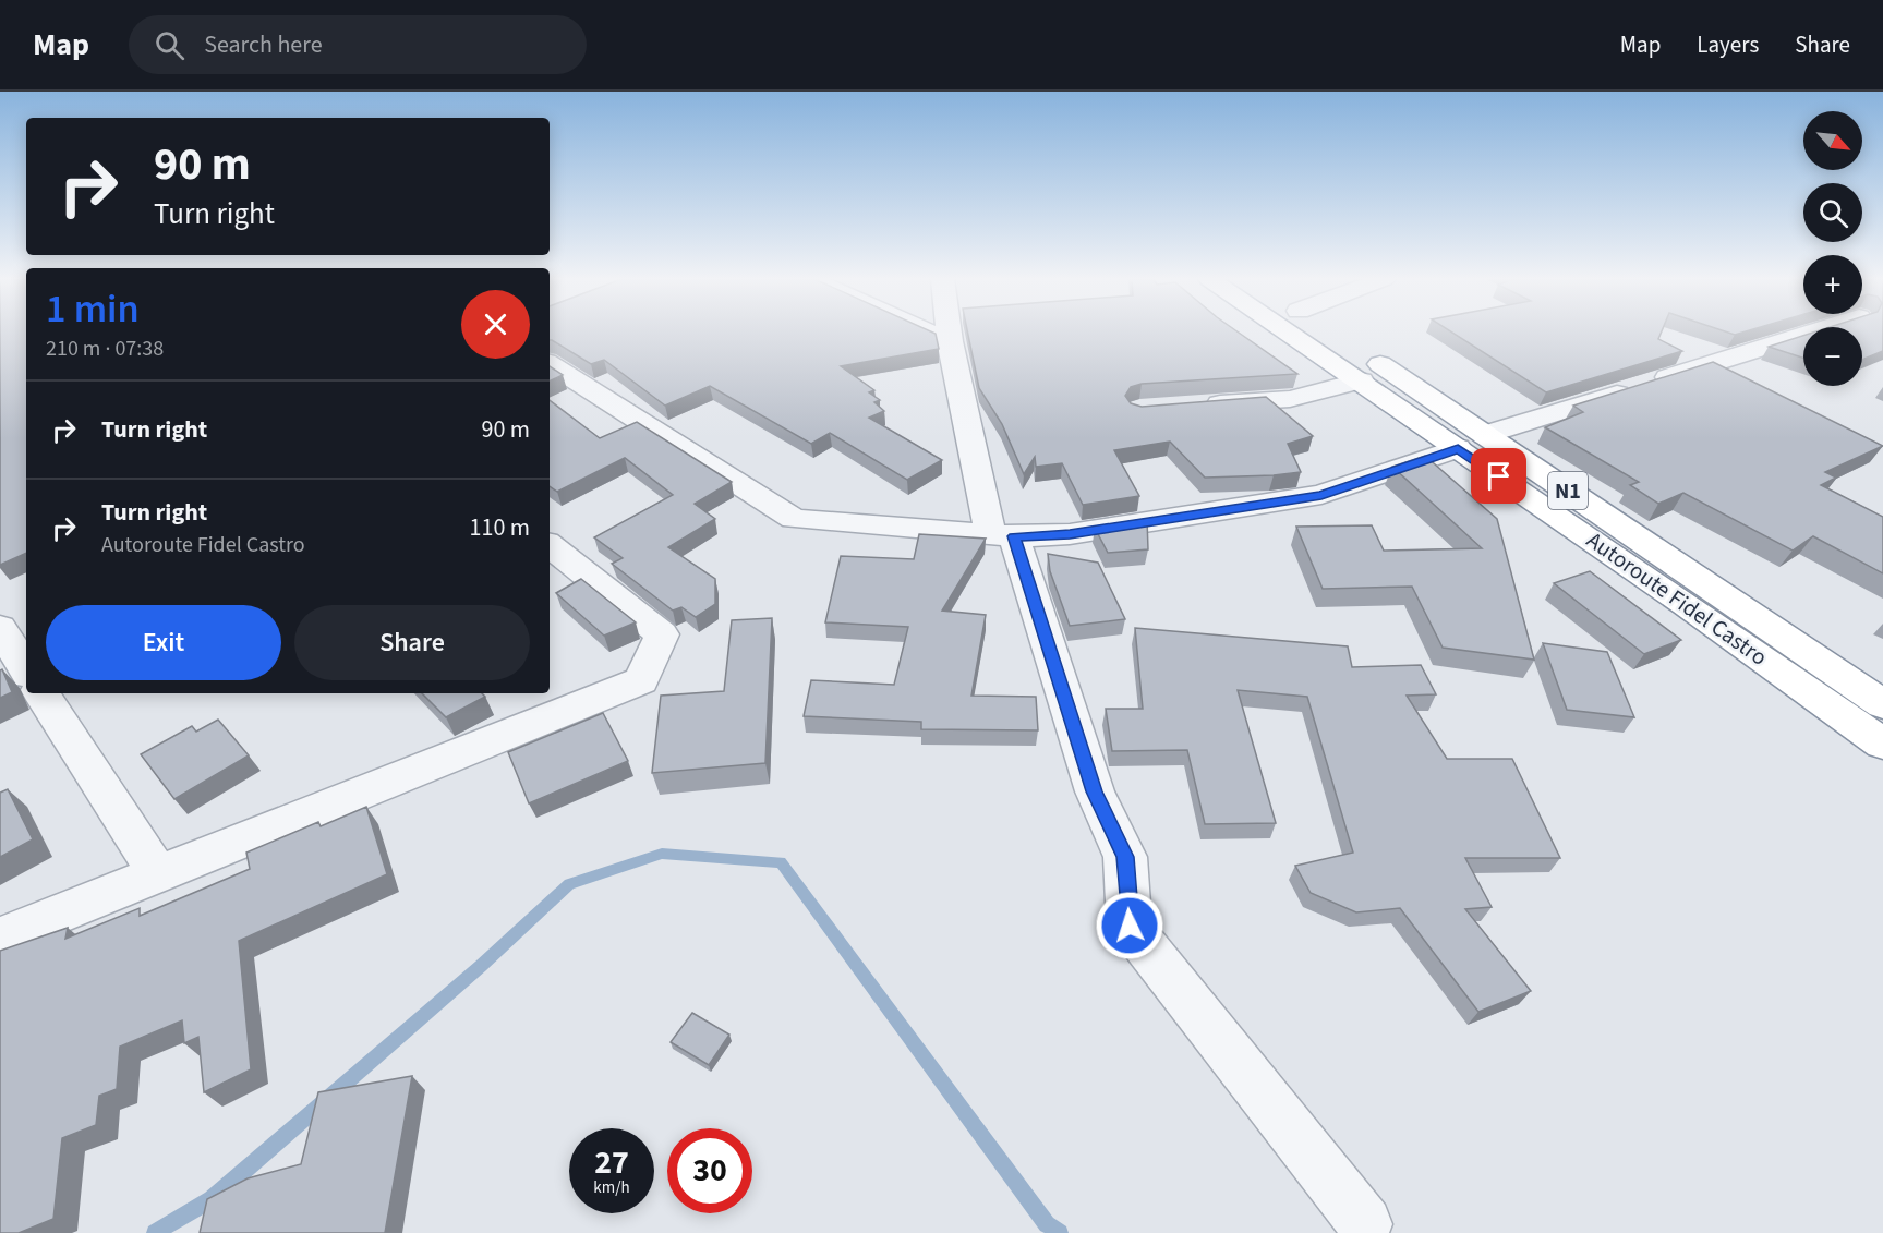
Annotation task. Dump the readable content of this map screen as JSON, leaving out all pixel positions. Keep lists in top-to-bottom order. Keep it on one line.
{"streets":{"highway":["N1","Autoroute Fidel Castro"]},"north":"bottom right","page":{"header":"Map","search":"Search here","nav":["Map","Layers","Share"],"map_buttons":["+","−"],"turn":["90 m","Turn right"],"heading":["1 min","210 m · 07:38"],"list":[{"name":"Turn right","value":"90 m"},{"name":"Turn right","note":"Autoroute Fidel Castro","value":"110 m"}],"buttons":["Exit","Share"],"speed":"27 km/h","limit":"30"}}
